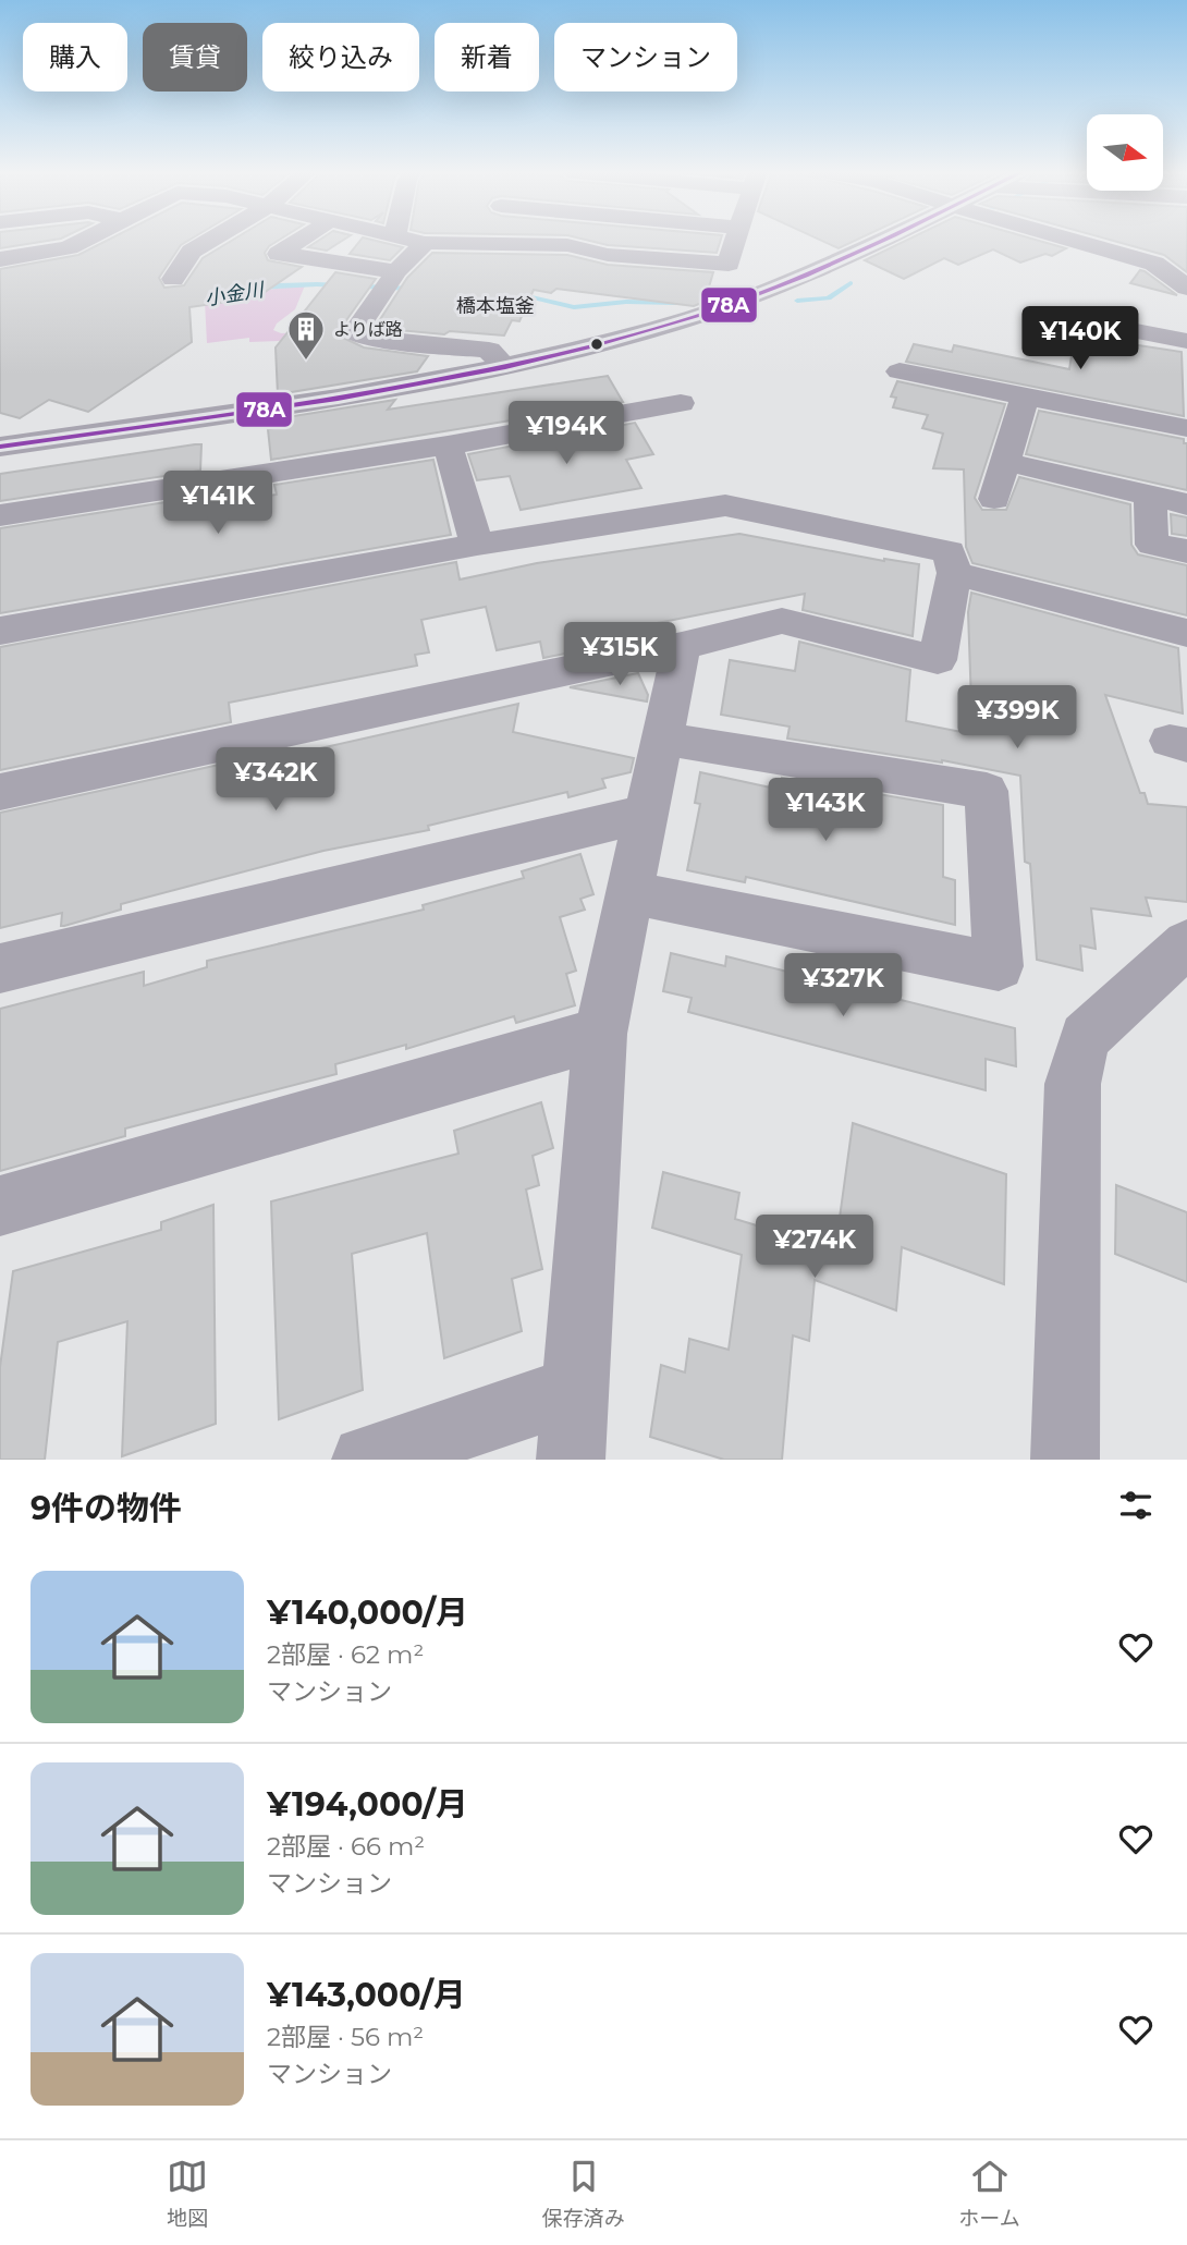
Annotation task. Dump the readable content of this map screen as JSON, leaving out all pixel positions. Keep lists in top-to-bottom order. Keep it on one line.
{"districts":["橋本塩釜"],"water":["小金川"],"places":{"building":["よりば路"]},"lines":["transit line 78A"],"north":"right","page":{"chip":["購入","賃貸","絞り込み","新着","マンション"],"price":["¥140K","¥194K","¥141K","¥315K","¥399K","¥342K","¥143K","¥327K","¥274K"],"heading":"9件の物件","list":[{"name":"¥140,000/月","note":"2部屋 · 62 m² · マンション"},{"name":"¥194,000/月","note":"2部屋 · 66 m² · マンション"},{"name":"¥143,000/月","note":"2部屋 · 56 m² · マンション"}],"tabs":["地図","保存済み","ホーム"]}}
